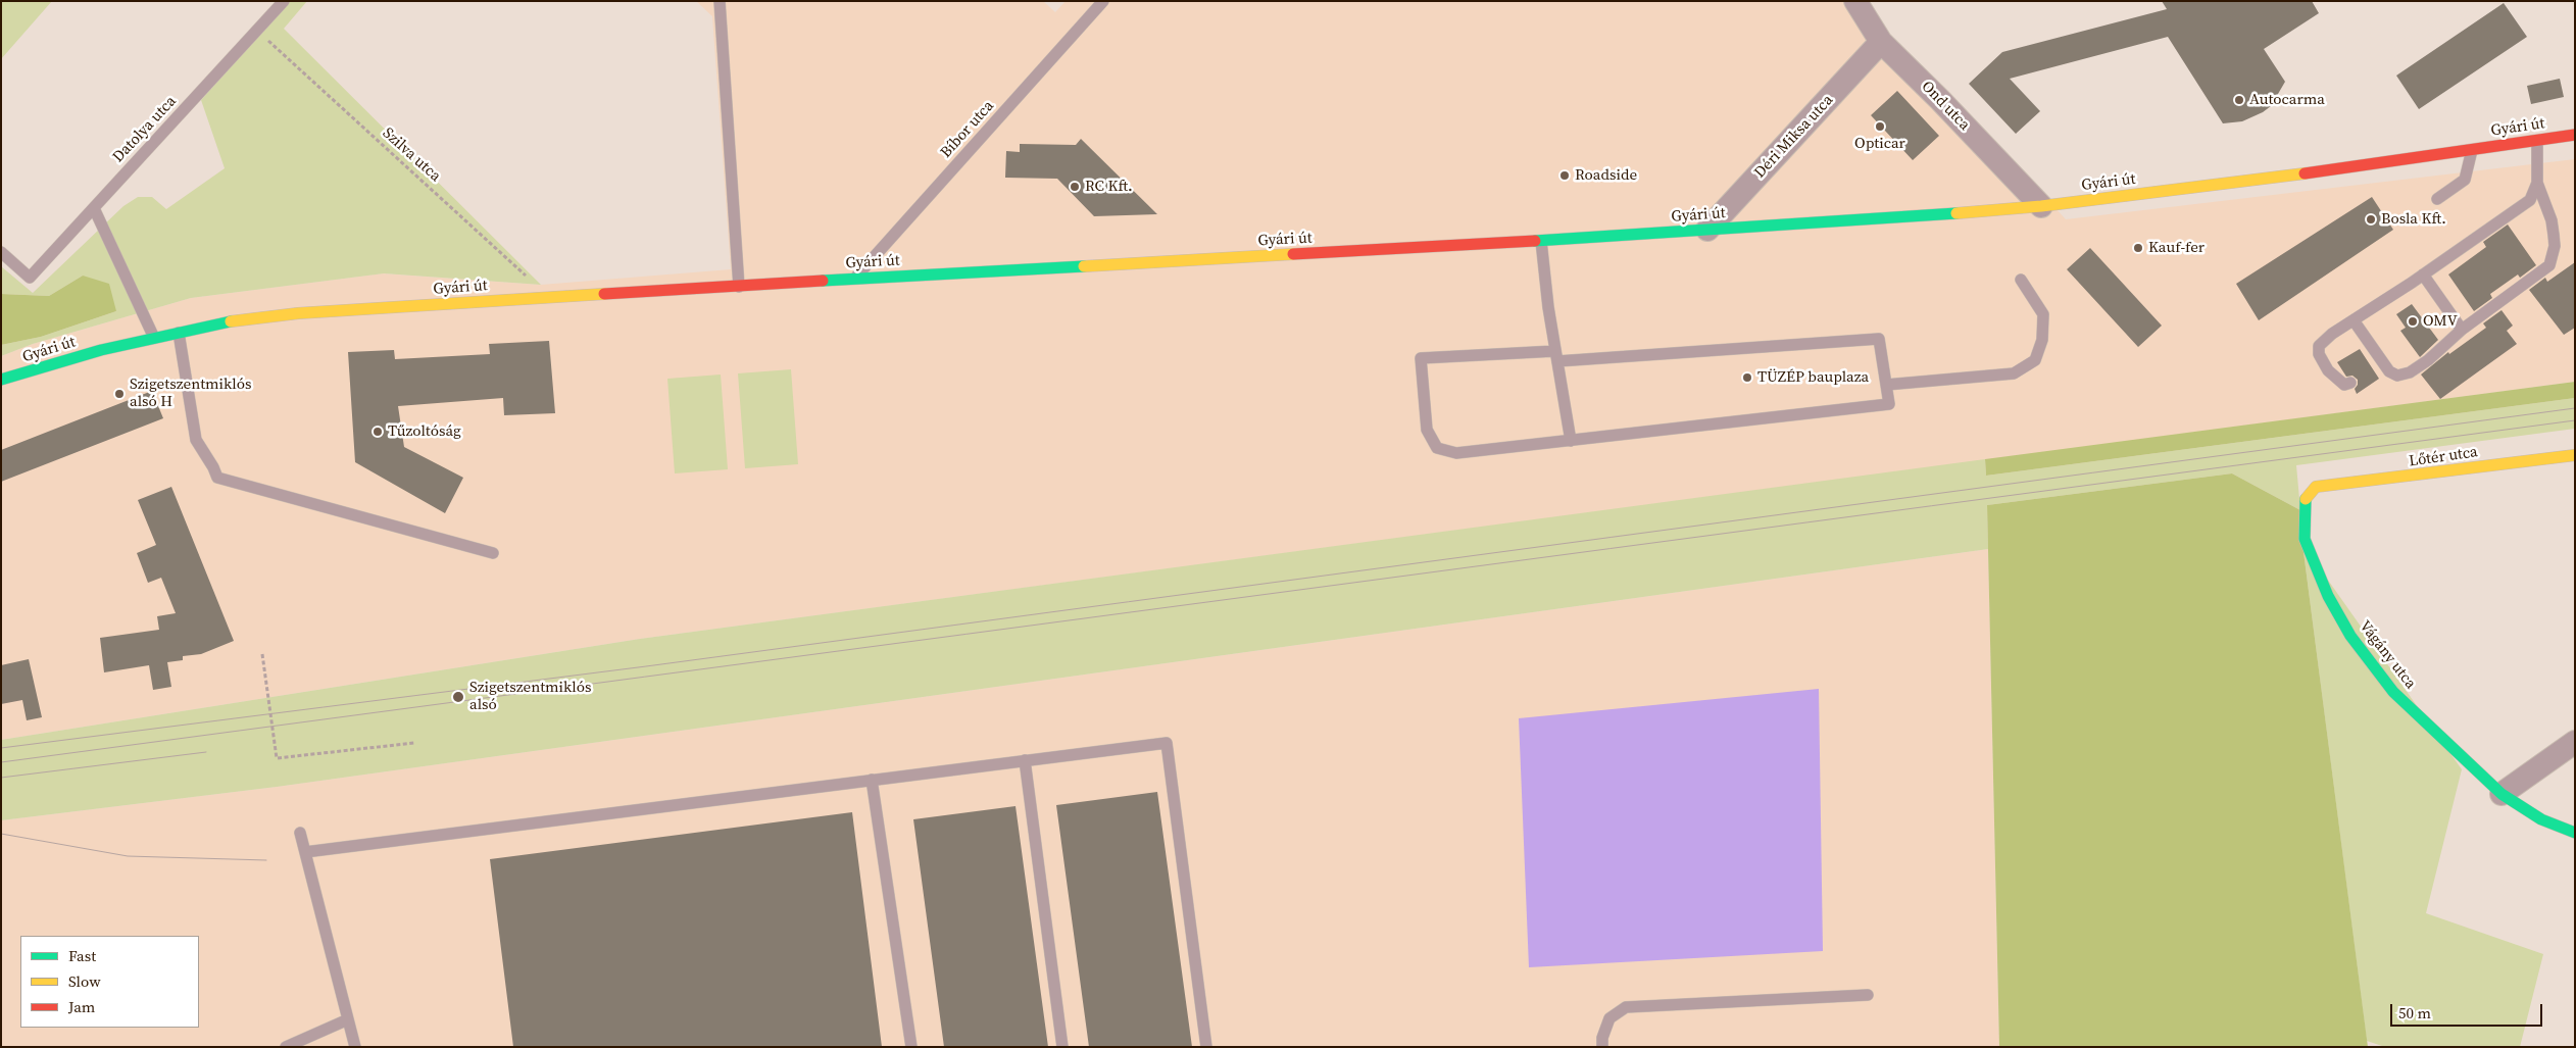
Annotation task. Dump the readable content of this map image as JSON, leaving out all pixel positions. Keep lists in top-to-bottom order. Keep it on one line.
{"streets":{"street":["Ond utca","Gyári út","Déri Miksa utca","Lőtér utca","Vágány utca"],"lane":["Datolya utca","Bíbor utca"],"path":["Szilva utca"]},"crossings":[["Ond utca","Gyári út"],["Ond utca","Déri Miksa utca"],["Gyári út","Bíbor utca"],["Gyári út","Déri Miksa utca"],["Gyári út","Szilva utca"],["Datolya utca","Szilva utca"],["Lőtér utca","Vágány utca"]],"places":["Autocarma","Opticar","Roadside","RC Kft.","Bosla Kft.","Kauf-fer","OMV","TÜZÉP bauplaza","Szigetszentmiklós alsó H","Tűzoltóság","Szigetszentmiklós alsó"],"legend":["Fast","Slow","Jam"],"scale_bar":"50 m"}
